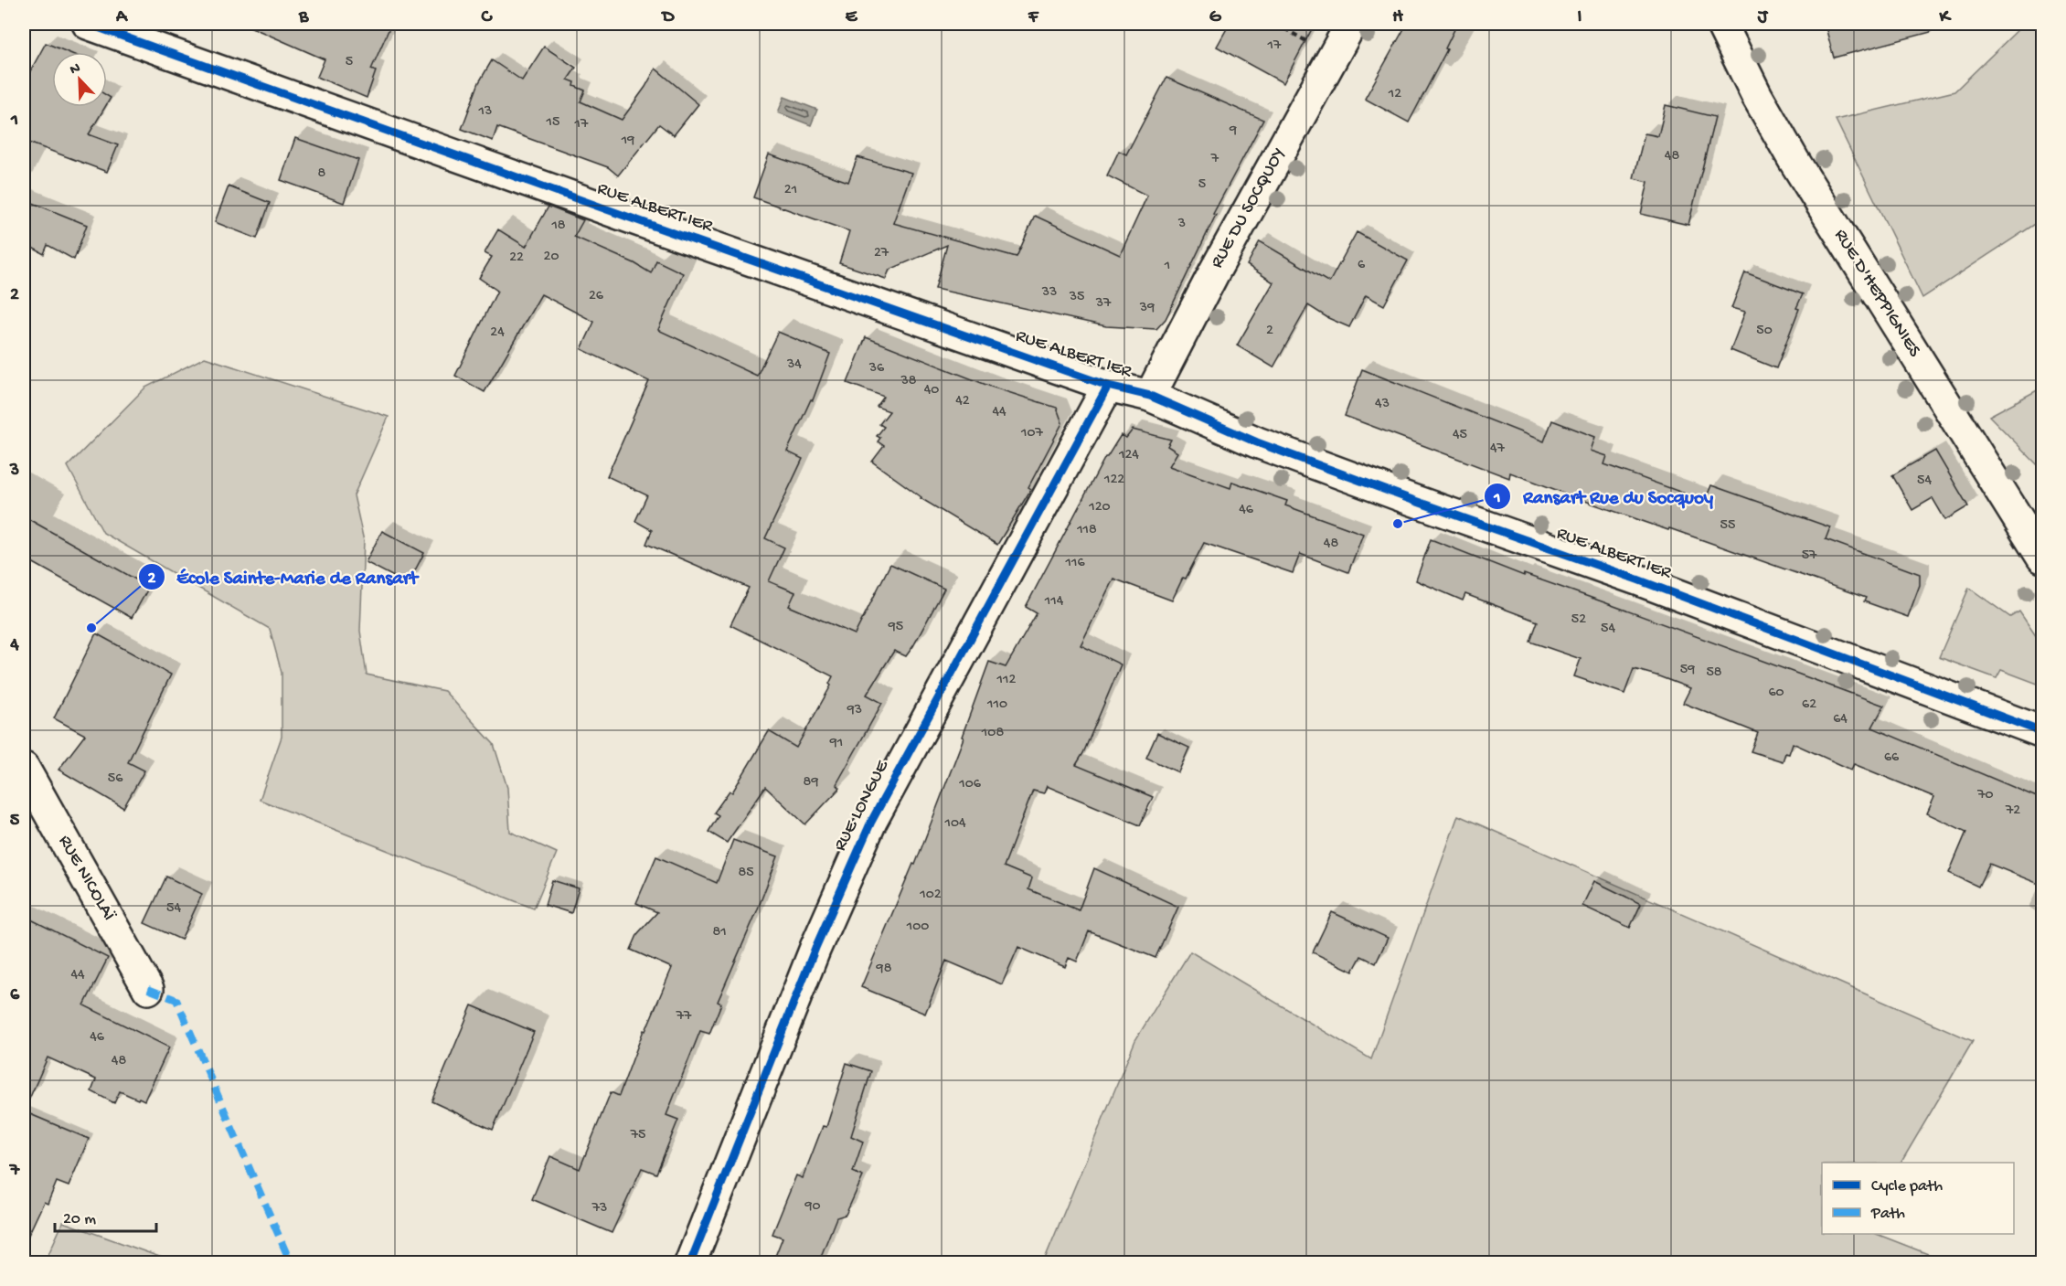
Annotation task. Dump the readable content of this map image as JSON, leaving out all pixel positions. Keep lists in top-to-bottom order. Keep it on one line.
{"streets":{"street":["RUE ALBERT IER","RUE DU SOCQUOY","RUE D'HEPPIGNIES","RUE LONGUE","RUE NICOLAÏ"]},"crossings":[["RUE ALBERT IER","RUE DU SOCQUOY"],["RUE ALBERT IER","RUE LONGUE"]],"places":["Ransart Rue du Socquoy","École Sainte-Marie de Ransart"],"house_numbers":["17","5","12","13","15","17","9","19","48","7","8","5","21","3","18","27","20","22","6","1","33","26","35","37","39","2","50","24","34","36","38","40","42","43","44","107","45","47","124","122","54","120","46","55","118","48","57","116","114","52","95","54","59","58","112","60","110","62","93","64","108","91","66","56","89","106","70","72","104","85","102","54","100","81","98","44","77","46","48","75","90","73"],"legend":["Cycle path","Path"],"scale_bar":"20 m","north":"top left","grid":{"columns":["A","B","C","D","E","F","G","H","I","J","K"],"rows":["1","2","3","4","5","6","7"]}}
